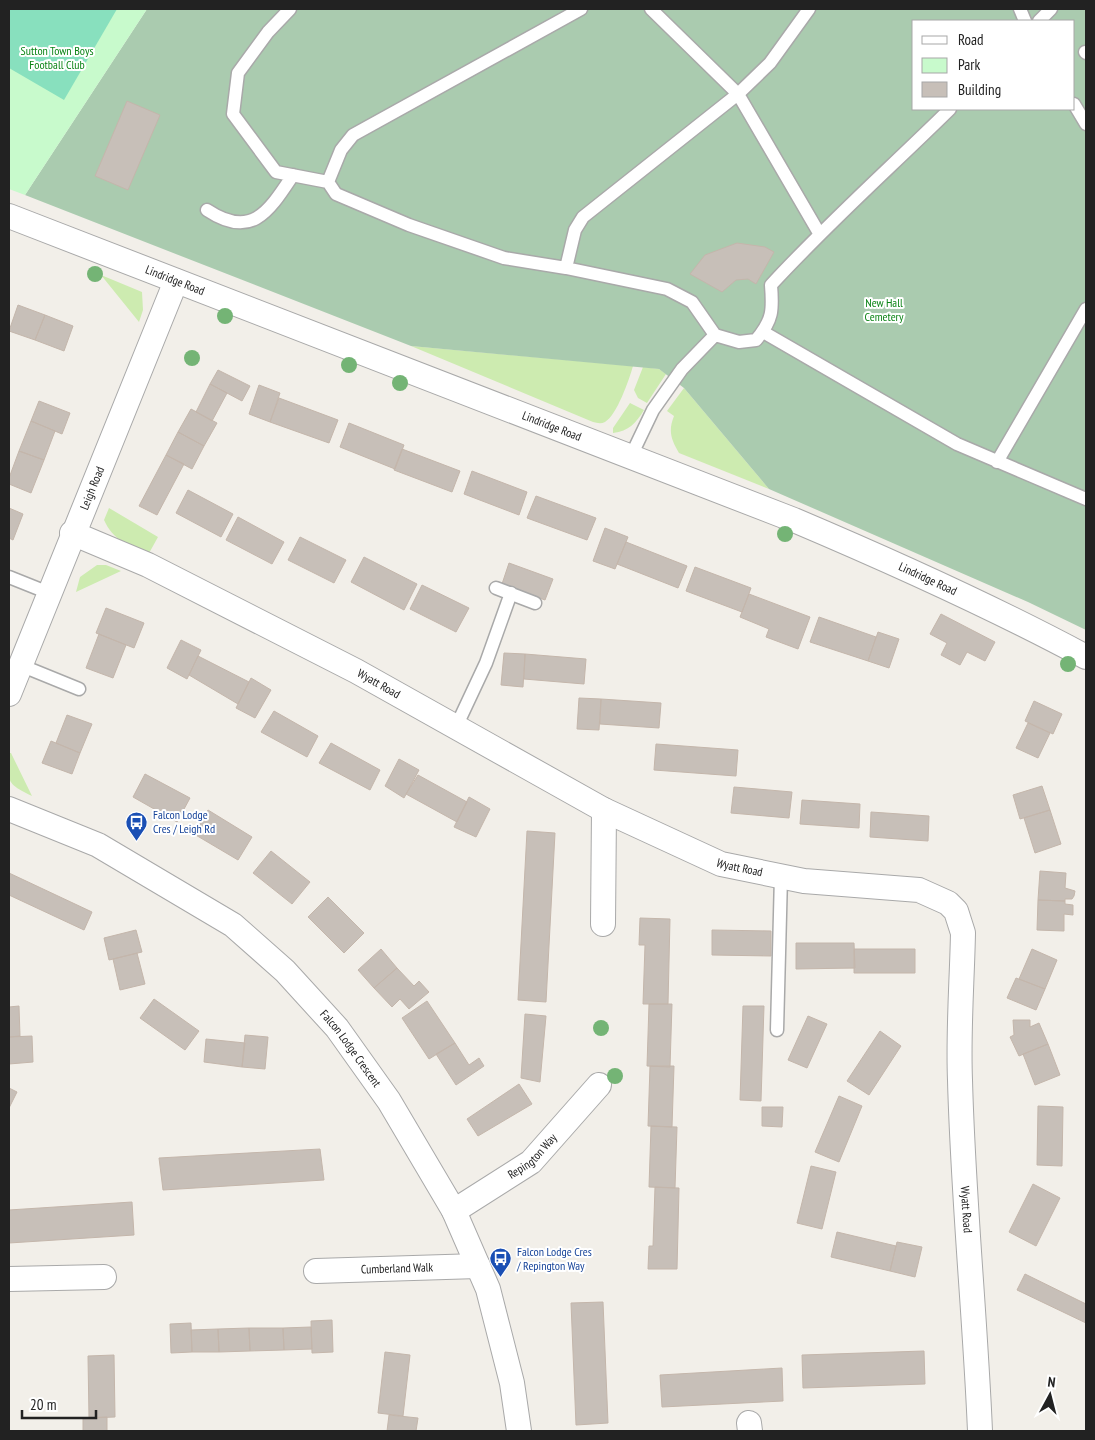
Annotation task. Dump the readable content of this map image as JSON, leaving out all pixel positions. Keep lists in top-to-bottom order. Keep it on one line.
{"streets":{"street":["Lindridge Road","Leigh Road","Wyatt Road","Falcon Lodge Crescent","Repington Way","Cumberland Walk"]},"crossings":[["Lindridge Road","Leigh Road"],["Leigh Road","Wyatt Road"],["Falcon Lodge Crescent","Repington Way"],["Falcon Lodge Crescent","Cumberland Walk"]],"parks":["Sutton Town Boys Football Club","New Hall Cemetery"],"places":{"bus stop":["Falcon Lodge Cres / Leigh Rd","Falcon Lodge Cres / Repington Way"]},"legend":["Road","Park","Building"],"scale_bar":"20 m","north":"top"}
